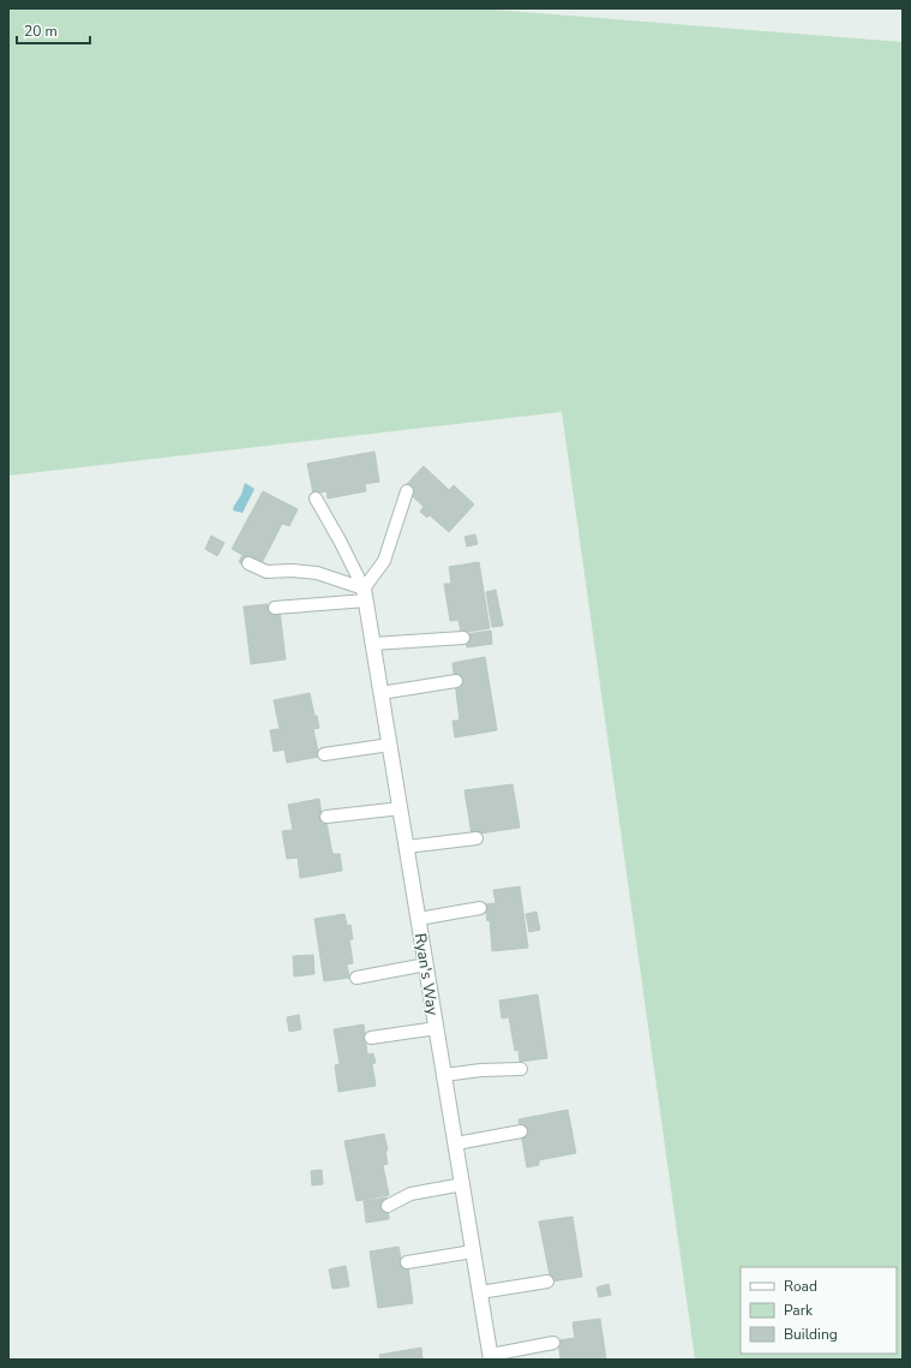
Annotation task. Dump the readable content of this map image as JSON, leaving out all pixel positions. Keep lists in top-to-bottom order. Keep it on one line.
{"streets":{"street":["Ryan's Way"]},"legend":["Road","Park","Building"],"scale_bar":"20 m"}
